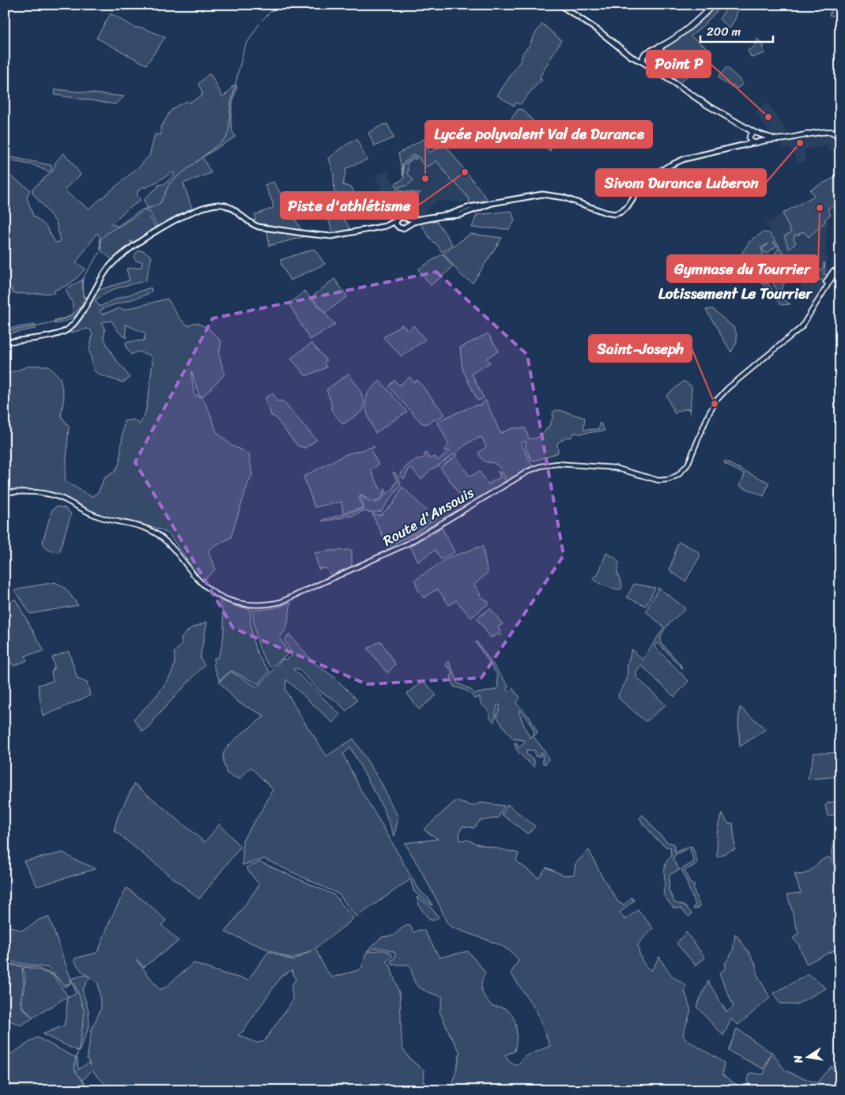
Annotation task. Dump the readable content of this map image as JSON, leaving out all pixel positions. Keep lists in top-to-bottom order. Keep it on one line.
{"streets":{"street":["Route d'Ansouis"]},"districts":["Lotissement Le Tourrier"],"places":["Point P","Sivom Durance Luberon","Piste d'athlétisme","Lycée polyvalent Val de Durance","Gymnase du Tourrier","Saint-Joseph"],"scale_bar":"200 m","north":"left"}
